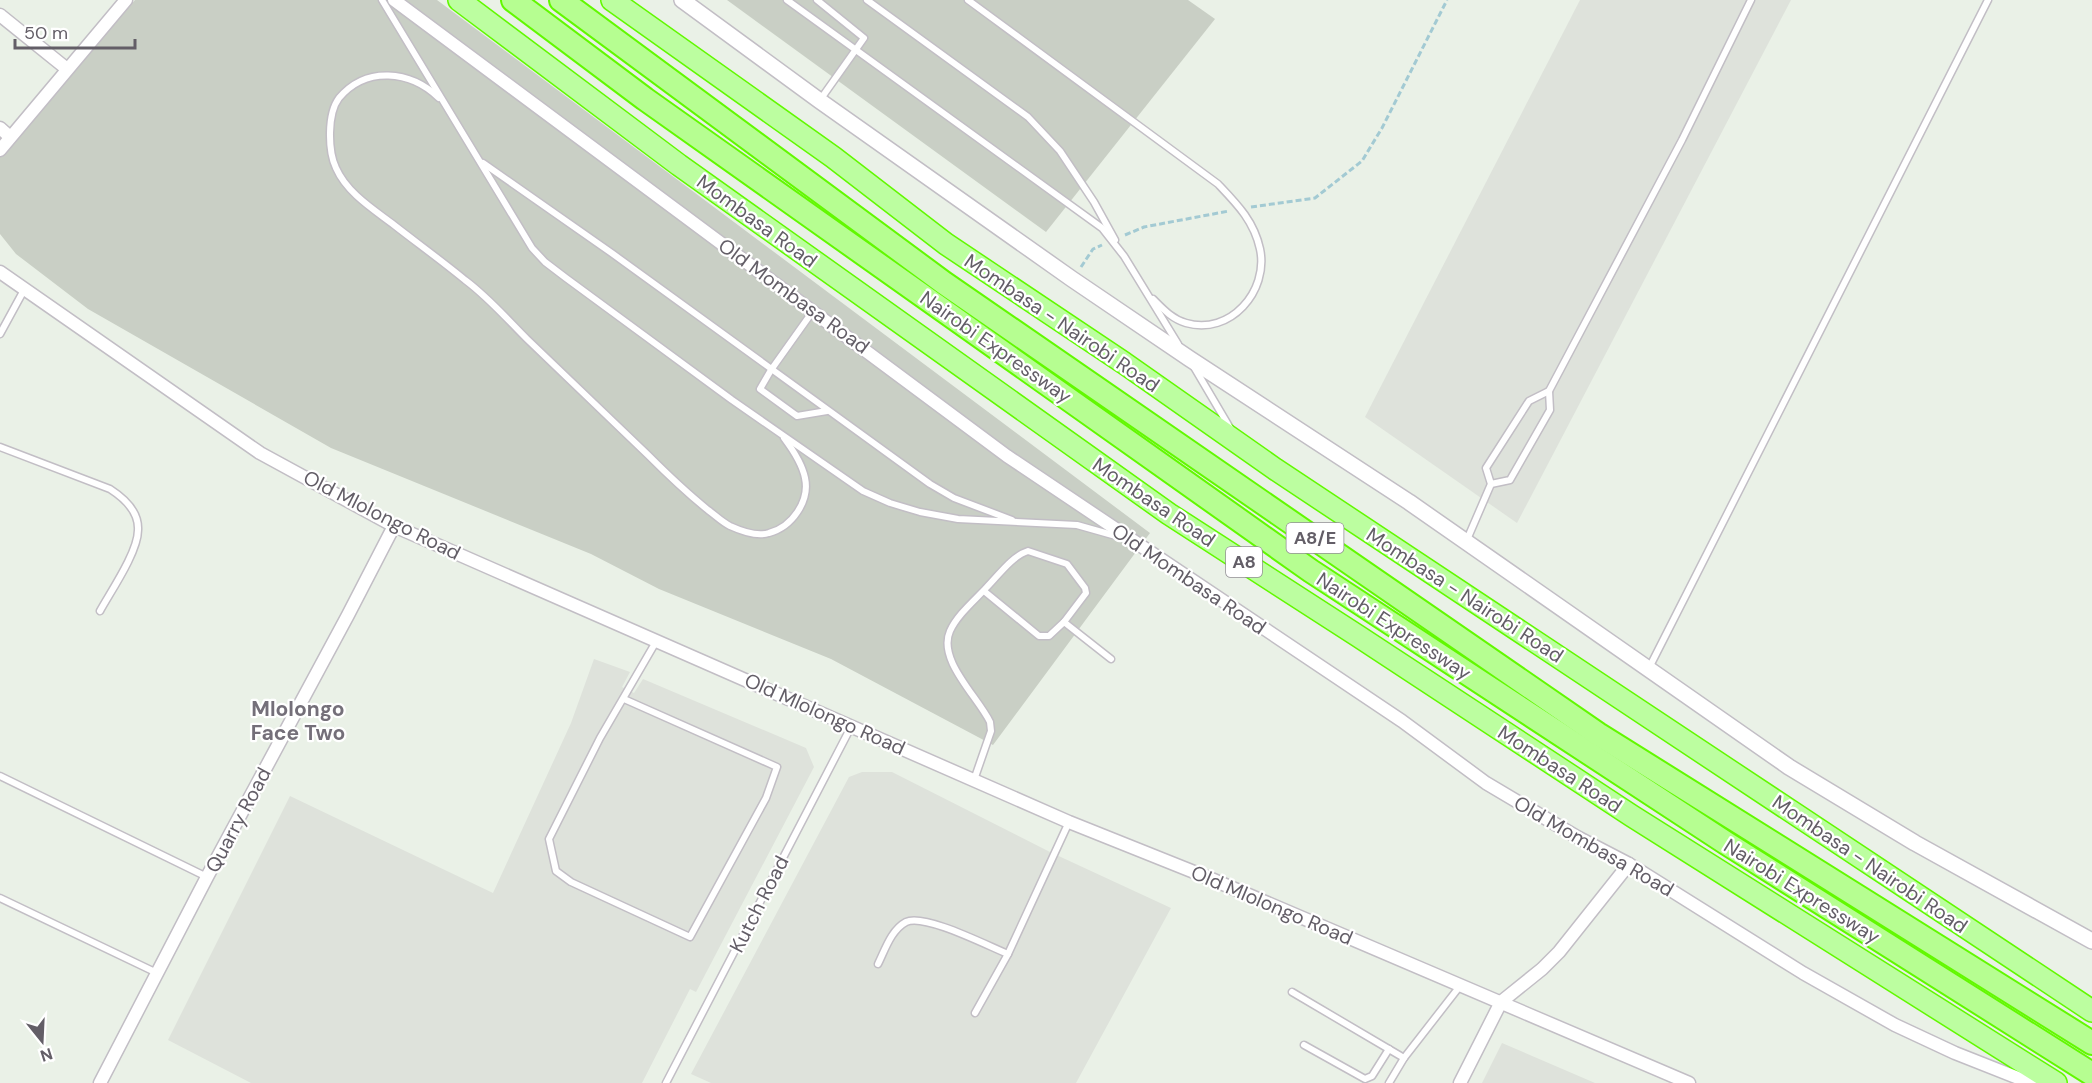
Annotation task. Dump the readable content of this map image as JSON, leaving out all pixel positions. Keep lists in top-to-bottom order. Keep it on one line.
{"streets":{"highway":["Mombasa Road","Mombasa - Nairobi Road","Nairobi Expressway","A8/E","A8"],"street":["Old Mombasa Road","Old Mlolongo Road","Quarry Road"],"lane":["Kutch Road"]},"crossings":[["Old Mlolongo Road","Quarry Road"],["Old Mlolongo Road","Kutch Road"]],"districts":["Mlolongo Face Two"],"scale_bar":"50 m","north":"bottom"}
